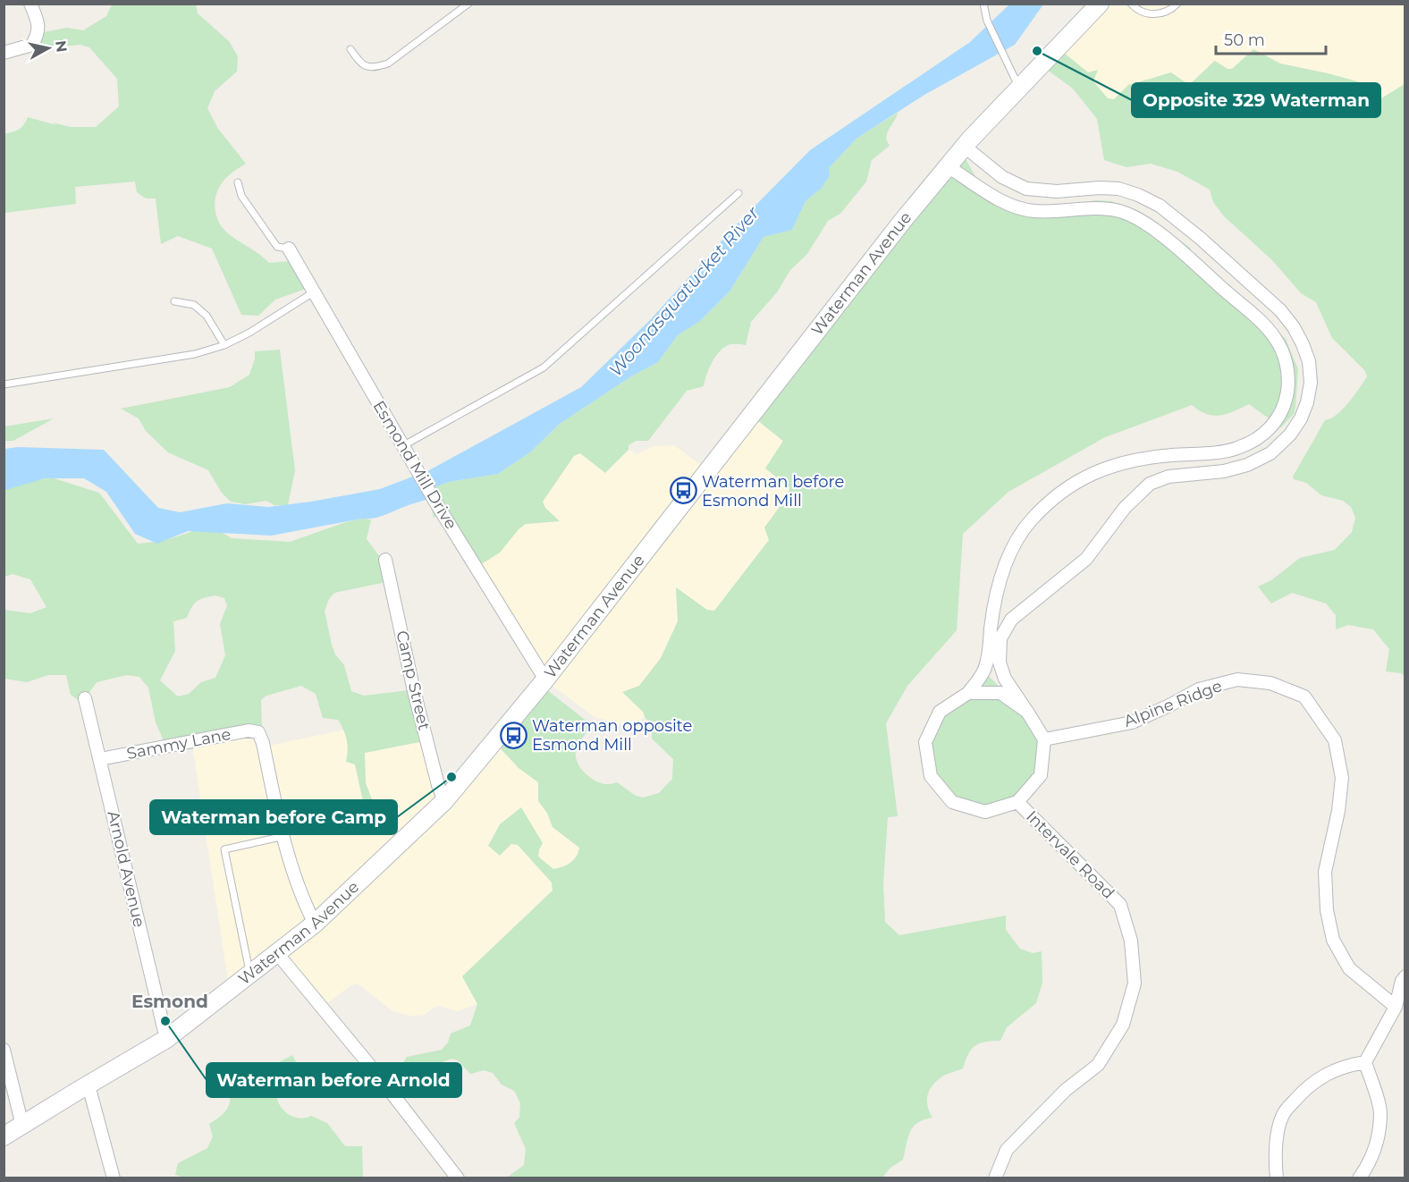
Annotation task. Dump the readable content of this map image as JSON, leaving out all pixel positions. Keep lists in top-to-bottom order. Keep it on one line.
{"streets":{"main road":["Waterman Avenue"],"street":["Esmond Mill Drive","Camp Street","Alpine Ridge","Sammy Lane","Intervale Road","Arnold Avenue"]},"crossings":[["Waterman Avenue","Esmond Mill Drive"],["Waterman Avenue","Camp Street"],["Waterman Avenue","Arnold Avenue"],["Alpine Ridge","Intervale Road"],["Sammy Lane","Arnold Avenue"]],"districts":["Esmond"],"water":["Woonasquatucket River"],"places":{"other":["Opposite 329 Waterman","Waterman before Camp","Waterman before Arnold"],"bus stop":["Waterman before Esmond Mill","Waterman opposite Esmond Mill"]},"scale_bar":"50 m","north":"right"}
